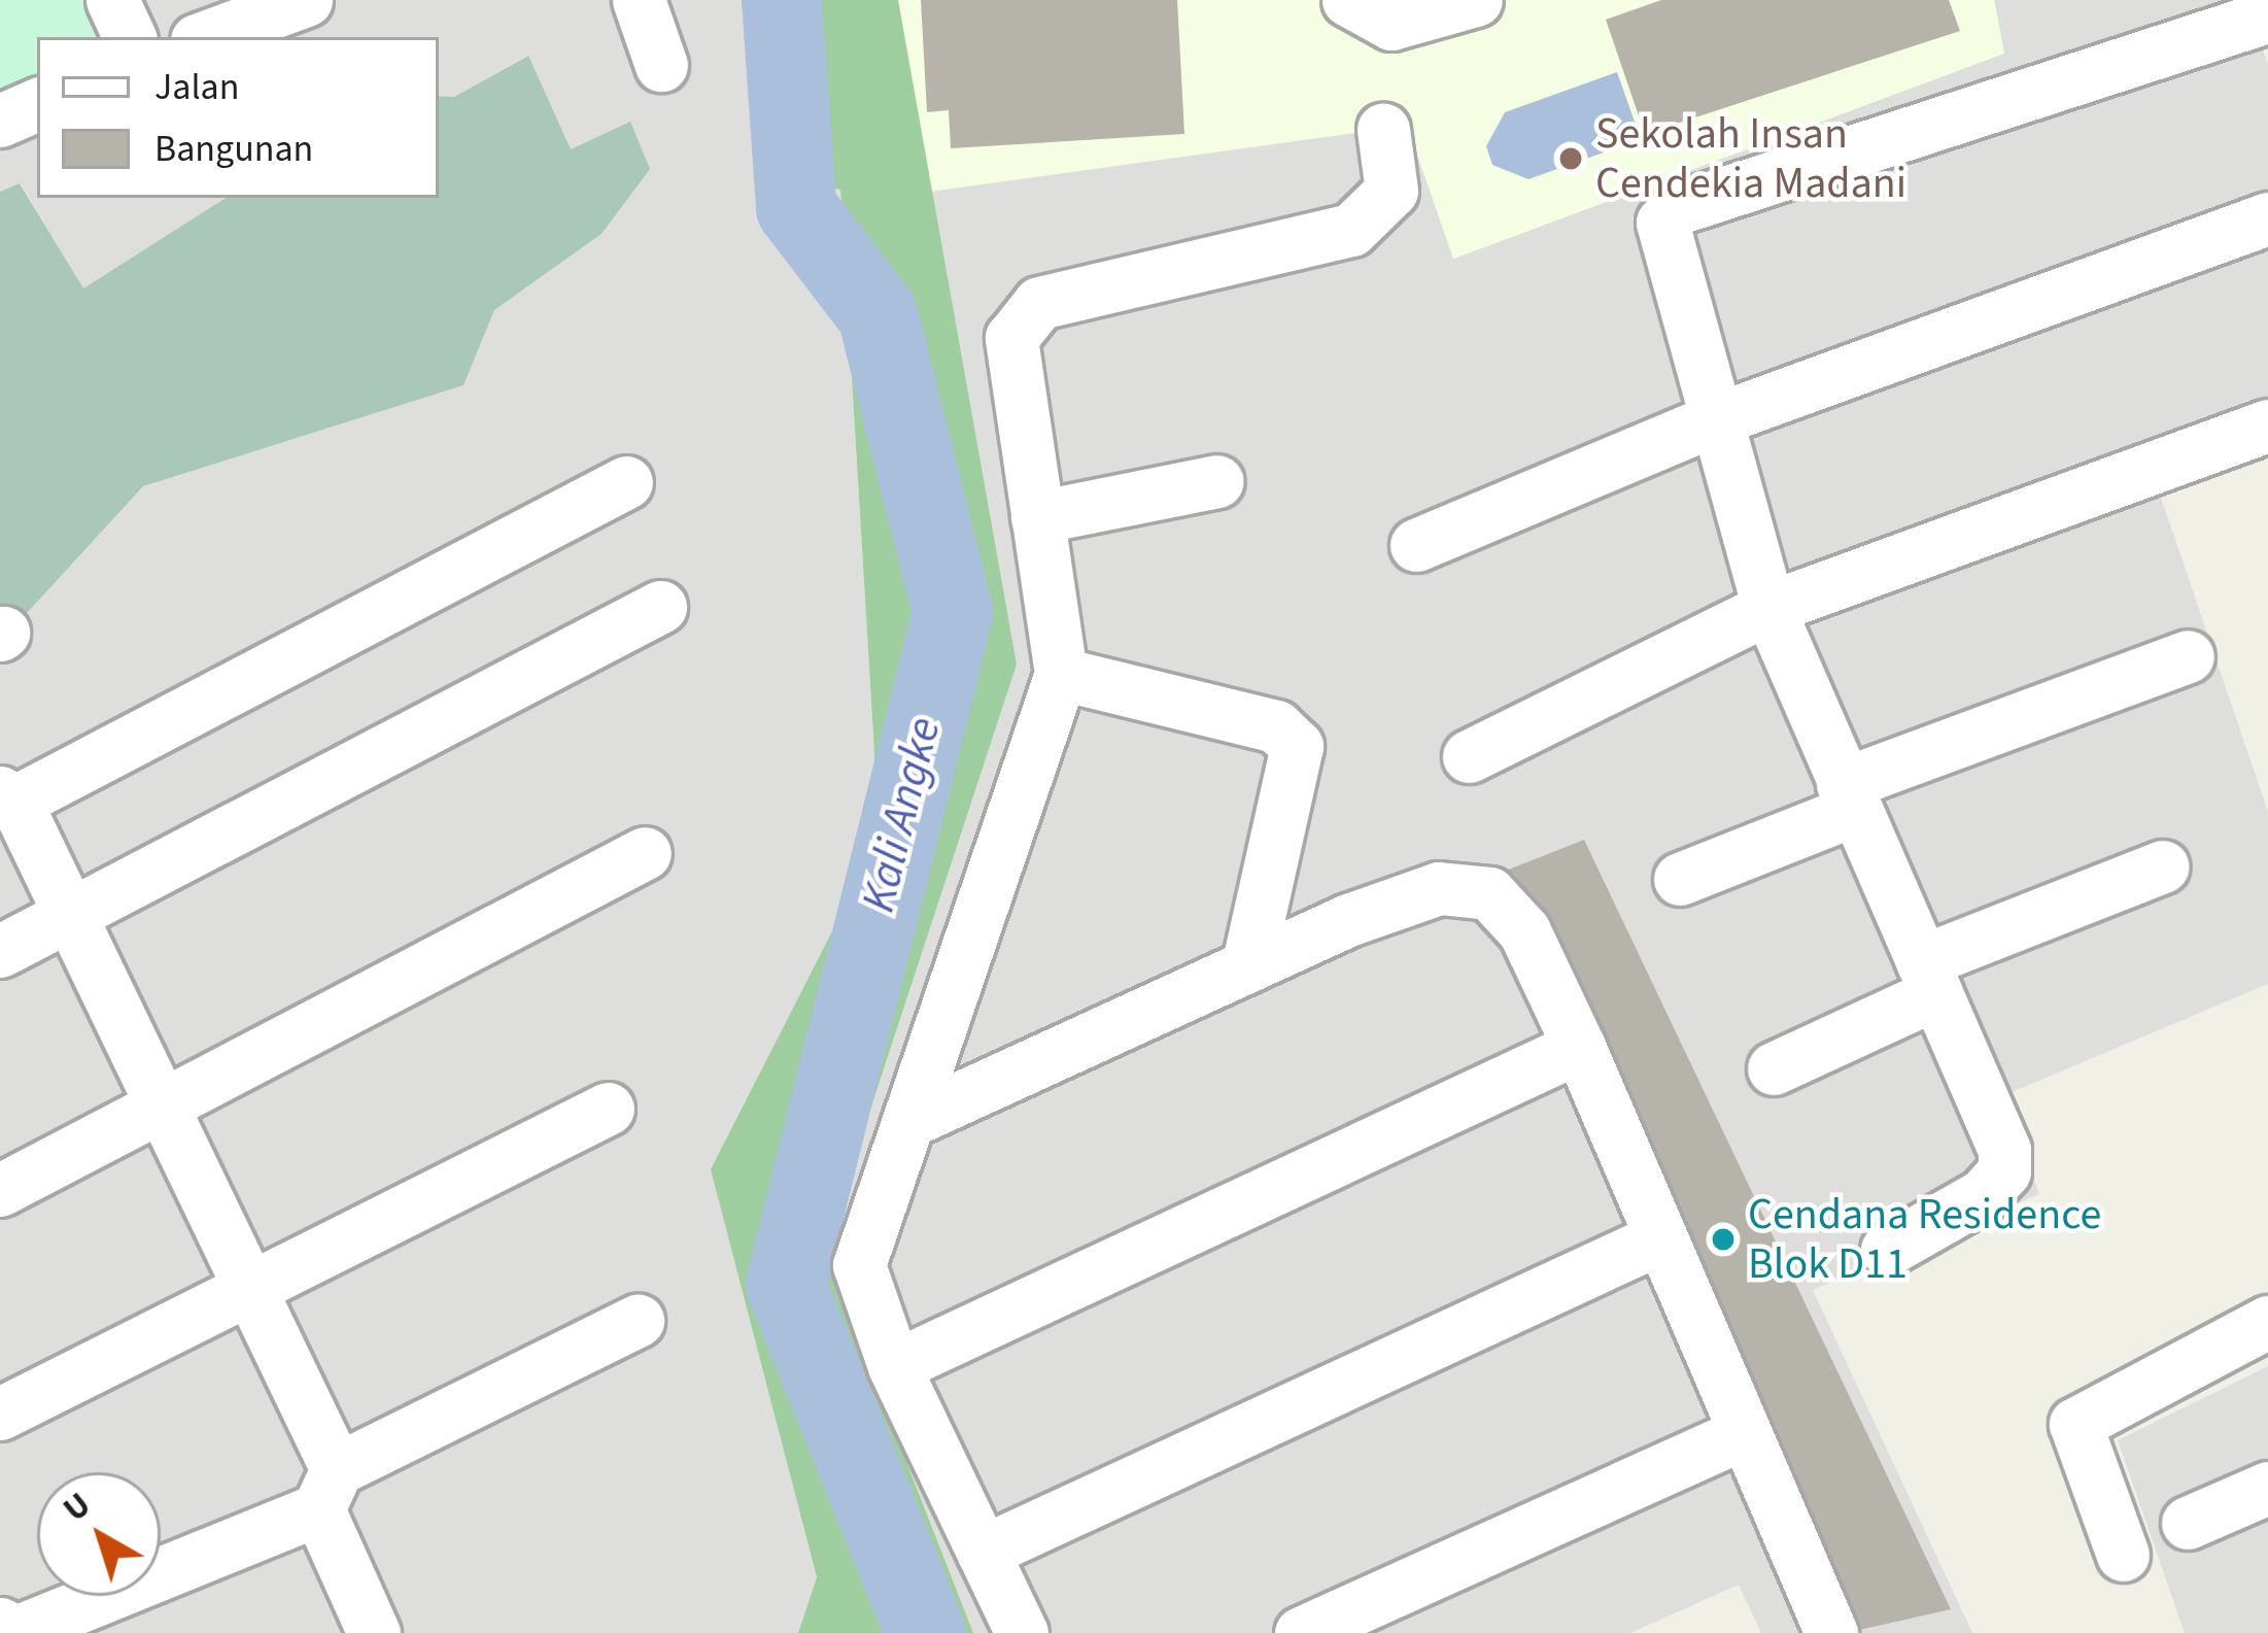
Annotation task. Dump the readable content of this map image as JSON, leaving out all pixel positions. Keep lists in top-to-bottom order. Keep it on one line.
{"water":["Kali Angke"],"places":["Sekolah Insan Cendekia Madani","Cendana Residence Blok D11"],"legend":["Jalan","Bangunan"],"north":"top left"}
